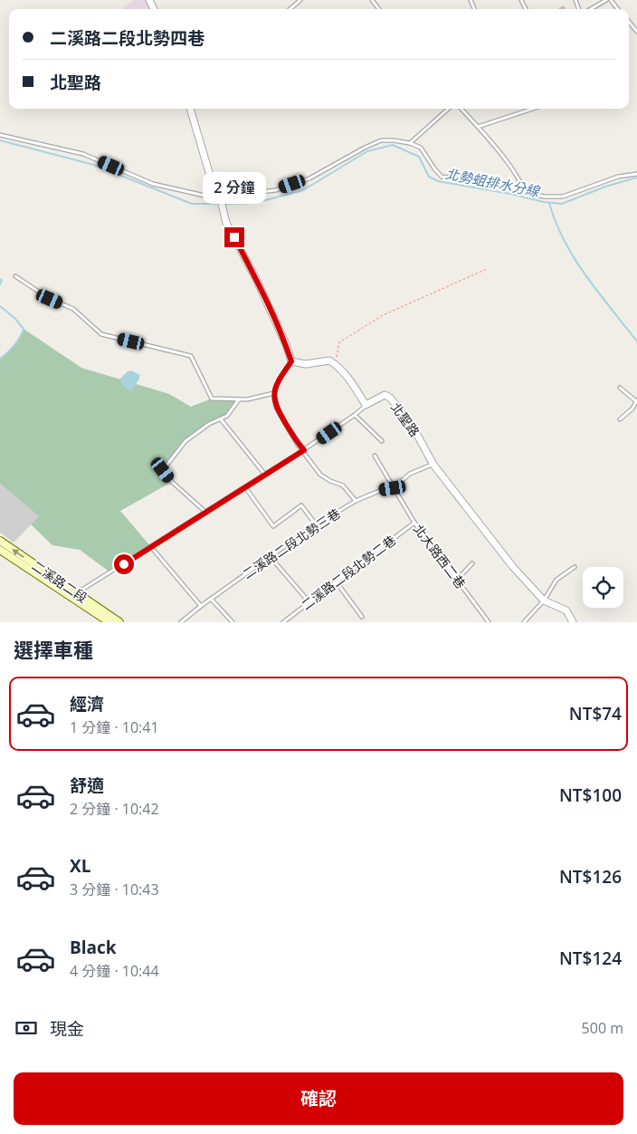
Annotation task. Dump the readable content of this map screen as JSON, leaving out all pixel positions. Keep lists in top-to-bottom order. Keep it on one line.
{"streets":{"main road":["二溪路二段"],"street":["北聖路"],"lane":["二溪路二段北勢三巷","北大路西二巷","二溪路二段北勢二巷"]},"crossings":[["北聖路","二溪路二段北勢三巷"],["二溪路二段北勢三巷","北大路西二巷"],["北大路西二巷","二溪路二段北勢二巷"]],"water":["北勢蛆排水分線"],"page":{"banner":["二溪路二段北勢四巷","北聖路"],"bubble":"2 分鐘","heading":"選擇車種","list":[{"name":"經濟","note":"1 分鐘 · 10:41","value":"NT$74"},{"name":"舒適","note":"2 分鐘 · 10:42","value":"NT$100"},{"name":"XL","note":"3 分鐘 · 10:43","value":"NT$126"},{"name":"Black","note":"4 分鐘 · 10:44","value":"NT$124"}],"pay":["現金","500 m"],"buttons":"確認"}}
